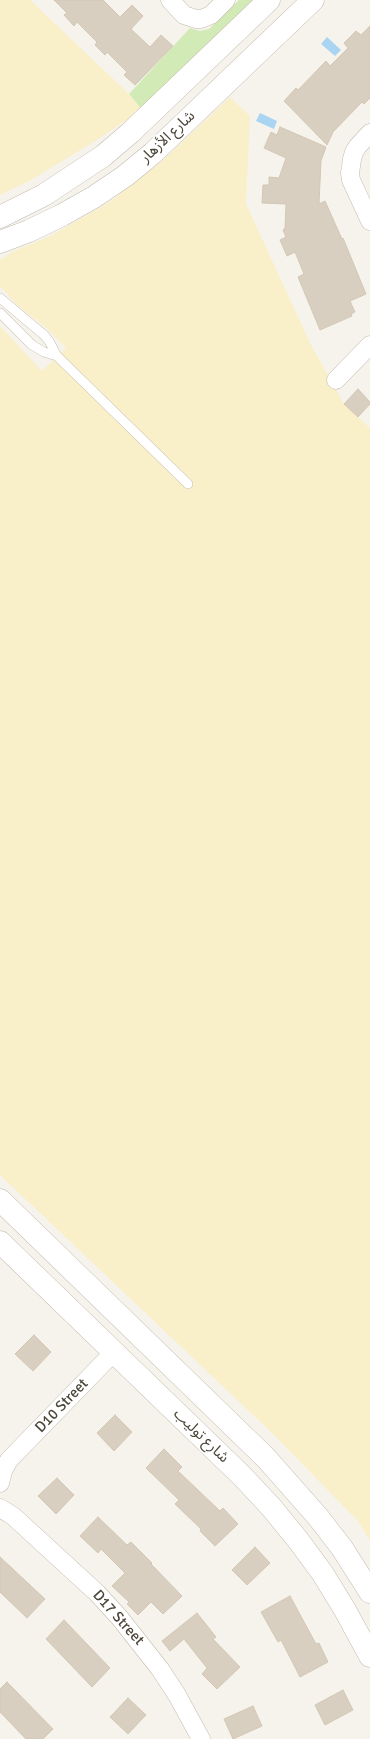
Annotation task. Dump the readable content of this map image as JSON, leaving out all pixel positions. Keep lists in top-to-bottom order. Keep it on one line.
{"streets":{"street":["شارع الأزهار","D10 Street","شارع توليب","D17 Street"]},"crossings":[["D10 Street","شارع توليب"],["D10 Street","D17 Street"]]}
